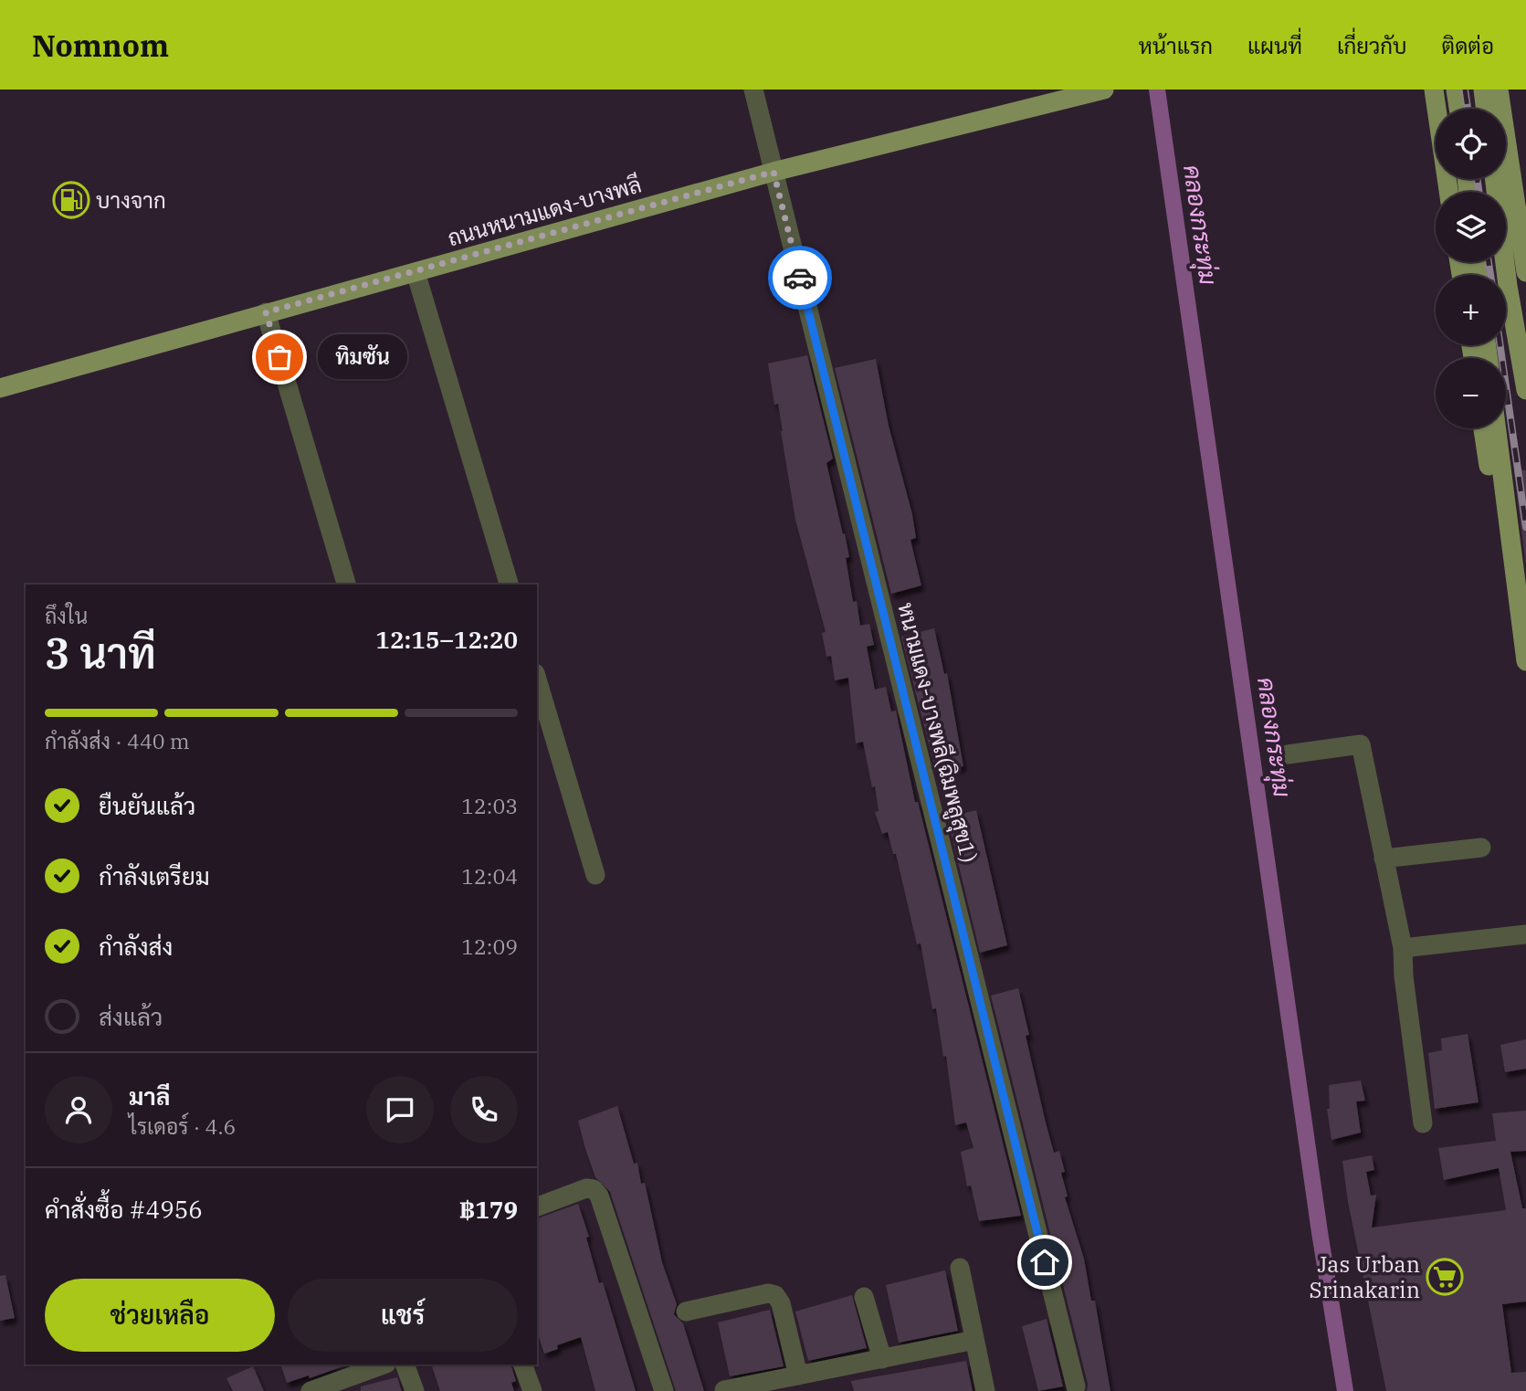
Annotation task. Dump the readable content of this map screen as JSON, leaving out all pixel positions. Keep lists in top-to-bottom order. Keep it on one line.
{"streets":{"main road":["ถนนหนามแดง-บางพลี"],"street":["หนามแดง-บางพลี(ฉิมพลูสุข1)"]},"crossings":[["ถนนหนามแดง-บางพลี","หนามแดง-บางพลี(ฉิมพลูสุข1)"]],"water":["คลองกระทุ่ม"],"places":{"fuel station":["บางจาก"],"other":["ทิมซัน"],"supermarket":["Jas Urban Srinakarin"]},"page":{"header":"Nomnom","nav":["หน้าแรก","แผนที่","เกี่ยวกับ","ติดต่อ"],"map_buttons":["+","−"],"bubble":"ทิมซัน","heading":["3 นาที","ถึงใน","12:15–12:20"],"panel":["มาลี","ไรเดอร์ · 4.6","คำสั่งซื้อ #4956","฿179"],"bar":"กำลังส่ง · 440 m","list":[["ยืนยันแล้ว","12:03"],["กำลังเตรียม","12:04"],["กำลังส่ง","12:09"],"ส่งแล้ว"],"buttons":["ช่วยเหลือ","แชร์"]}}
